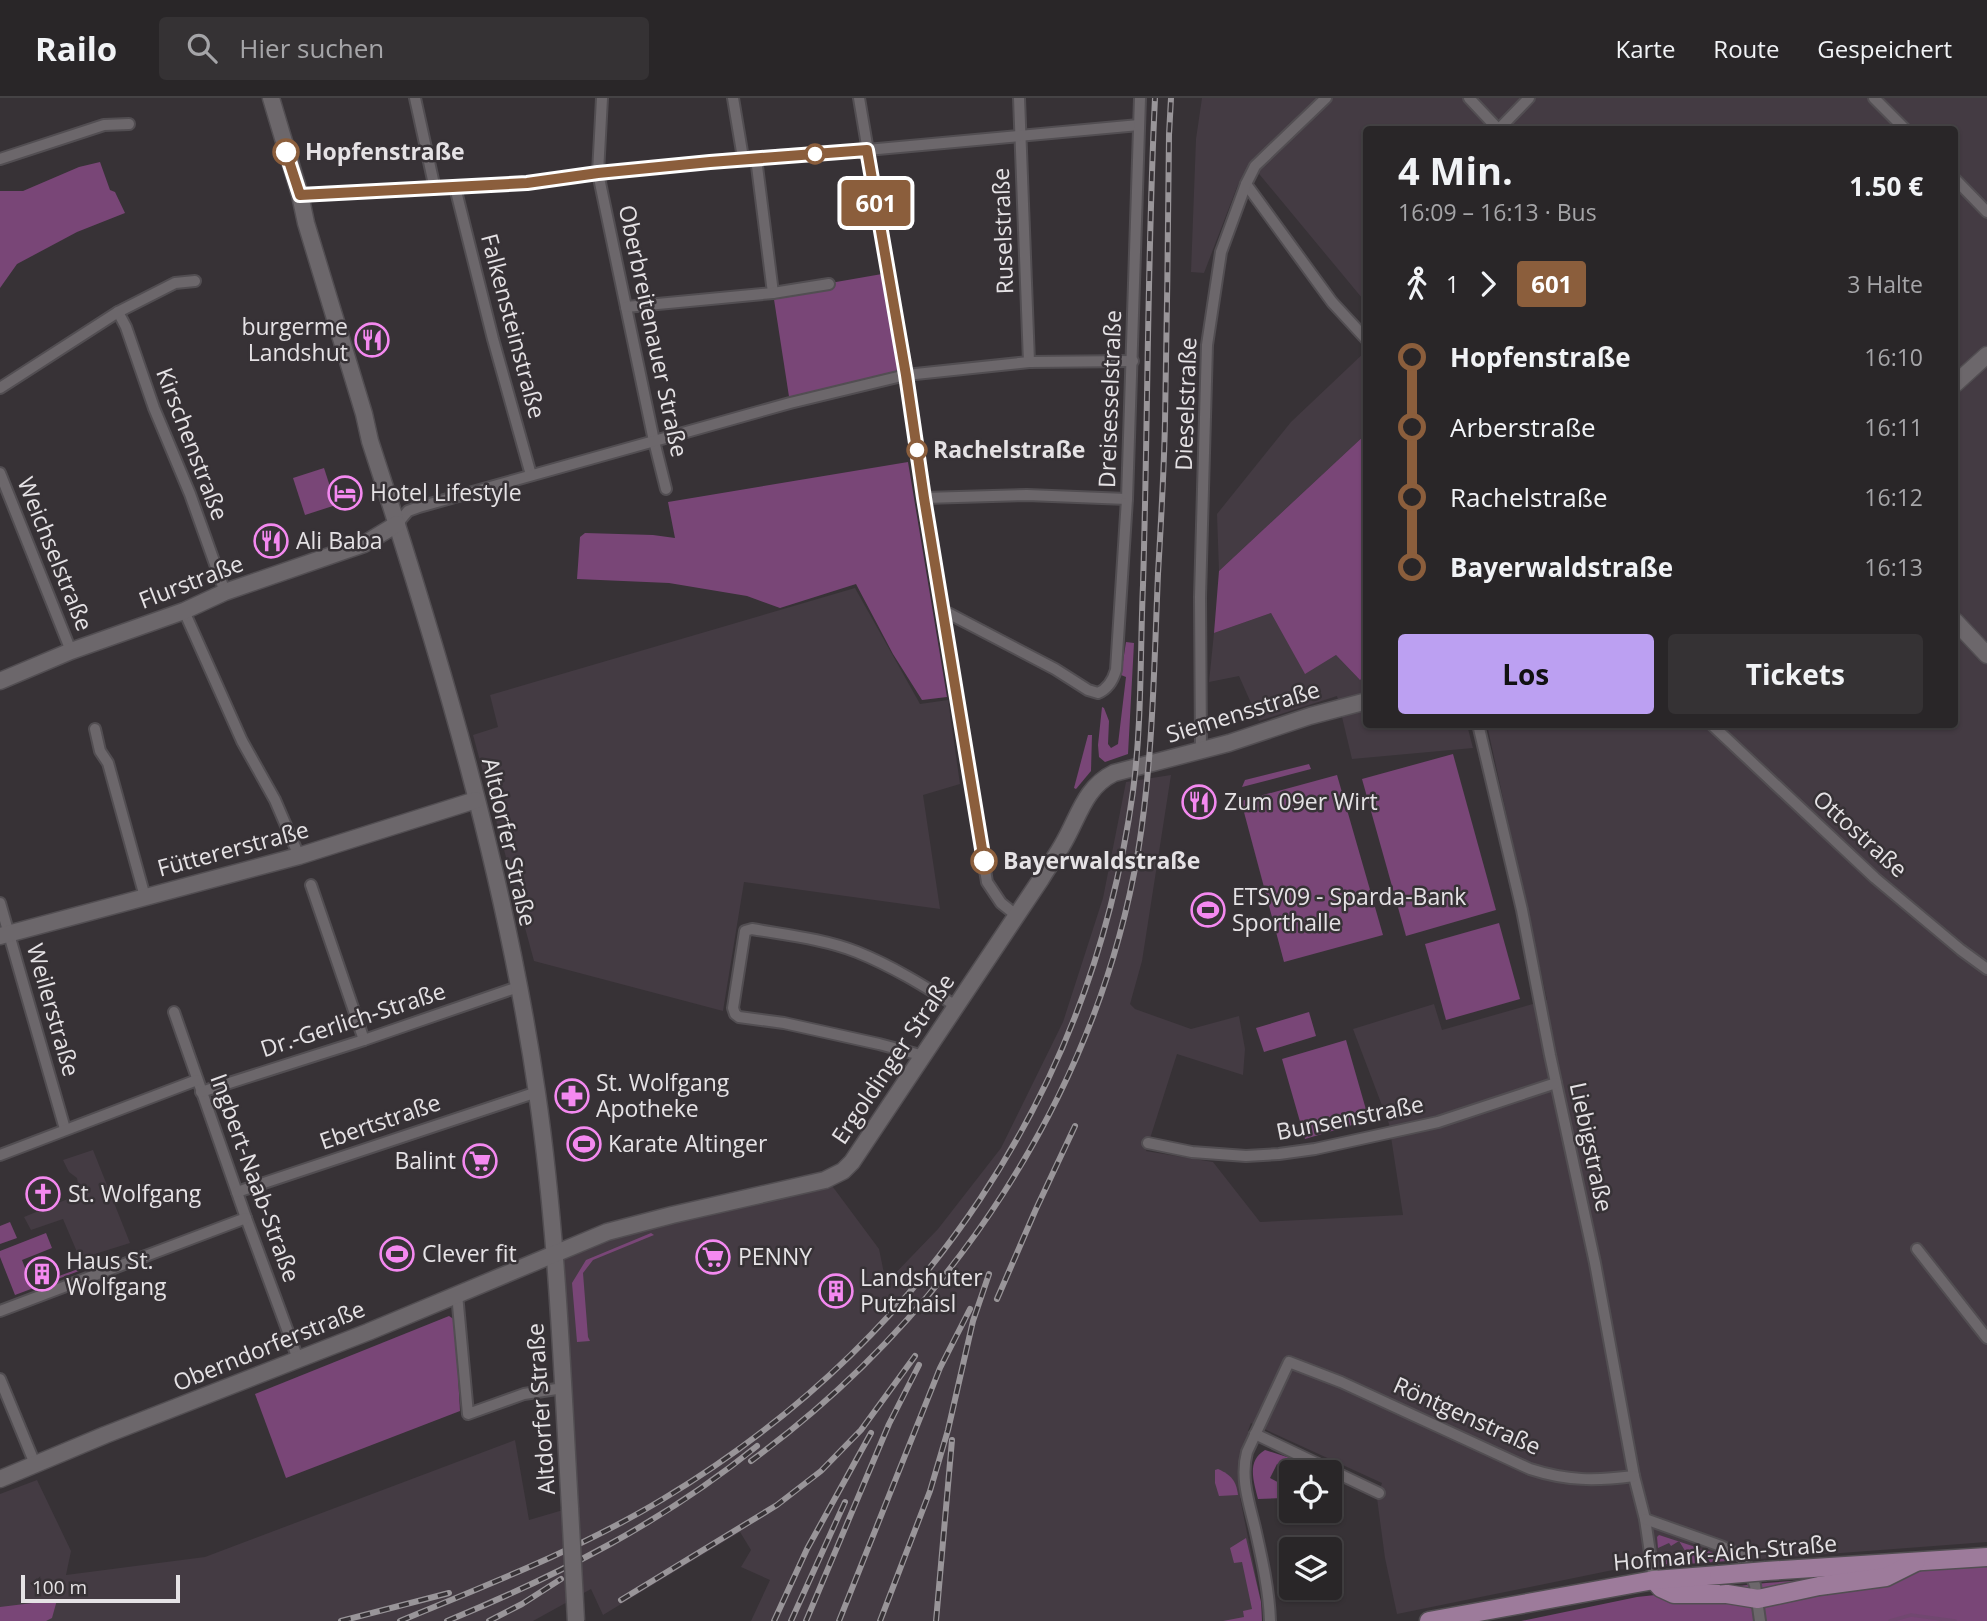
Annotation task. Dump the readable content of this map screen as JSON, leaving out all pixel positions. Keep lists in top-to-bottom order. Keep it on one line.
{"streets":{"main road":["Flurstraße","Siemensstraße","Altdorfer Straße","Füttererstraße","Ergoldinger Straße","Oberndorferstraße","Hofmark-Aich-Straße"],"street":["Ruselstraße","Falkensteinstraße","Oberbreitenauer Straße","Dreisesselstraße","Dieselstraße","Kirschenstraße","Weichselstraße","Ottostraße","Weilerstraße","Dr.-Gerlich-Straße","Bunsenstraße","Ebertstraße","Liebigstraße","Ingbert-Naab-Straße","Röntgenstraße"]},"crossings":[["Dieselstraße","Siemensstraße"],["Kirschenstraße","Flurstraße"],["Weichselstraße","Flurstraße"],["Flurstraße","Altdorfer Straße"],["Siemensstraße","Ergoldinger Straße"],["Altdorfer Straße","Füttererstraße"],["Altdorfer Straße","Dr.-Gerlich-Straße"],["Altdorfer Straße","Ergoldinger Straße"],["Altdorfer Straße","Ebertstraße"],["Altdorfer Straße","Oberndorferstraße"],["Füttererstraße","Weilerstraße"],["Dr.-Gerlich-Straße","Ingbert-Naab-Straße"],["Ergoldinger Straße","Oberndorferstraße"],["Bunsenstraße","Liebigstraße"],["Ebertstraße","Ingbert-Naab-Straße"],["Liebigstraße","Röntgenstraße"],["Liebigstraße","Hofmark-Aich-Straße"],["Ingbert-Naab-Straße","Oberndorferstraße"]],"places":{"other":["Hopfenstraße","Rachelstraße","Bayerwaldstraße"],"restaurant":["burgerme Landshut","Ali Baba","Zum 09er Wirt"],"hotel":["Hotel Lifestyle"],"sports":["ETSV09 - Sparda-Bank Sporthalle","Karate Altinger","Clever fit"],"pharmacy":["St. Wolfgang Apotheke"],"supermarket":["Balint","PENNY"],"church":["St. Wolfgang"],"building":["Haus St. Wolfgang","Landshuter Putzhaisl"]},"lines":["bus line 601"],"scale_bar":"100 m","page":{"header":"Railo","search":"Hier suchen","nav":["Karte","Route","Gespeichert"],"on_map":"601","heading":["4 Min.","16:09 – 16:13 · Bus","1.50 €"],"legs":["1","601","3 Halte"],"list":[{"name":"Hopfenstraße","value":"16:10"},{"name":"Arberstraße","value":"16:11"},{"name":"Rachelstraße","value":"16:12"},{"name":"Bayerwaldstraße","value":"16:13"}],"buttons":["Los","Tickets"],"scale":"100 m"}}
